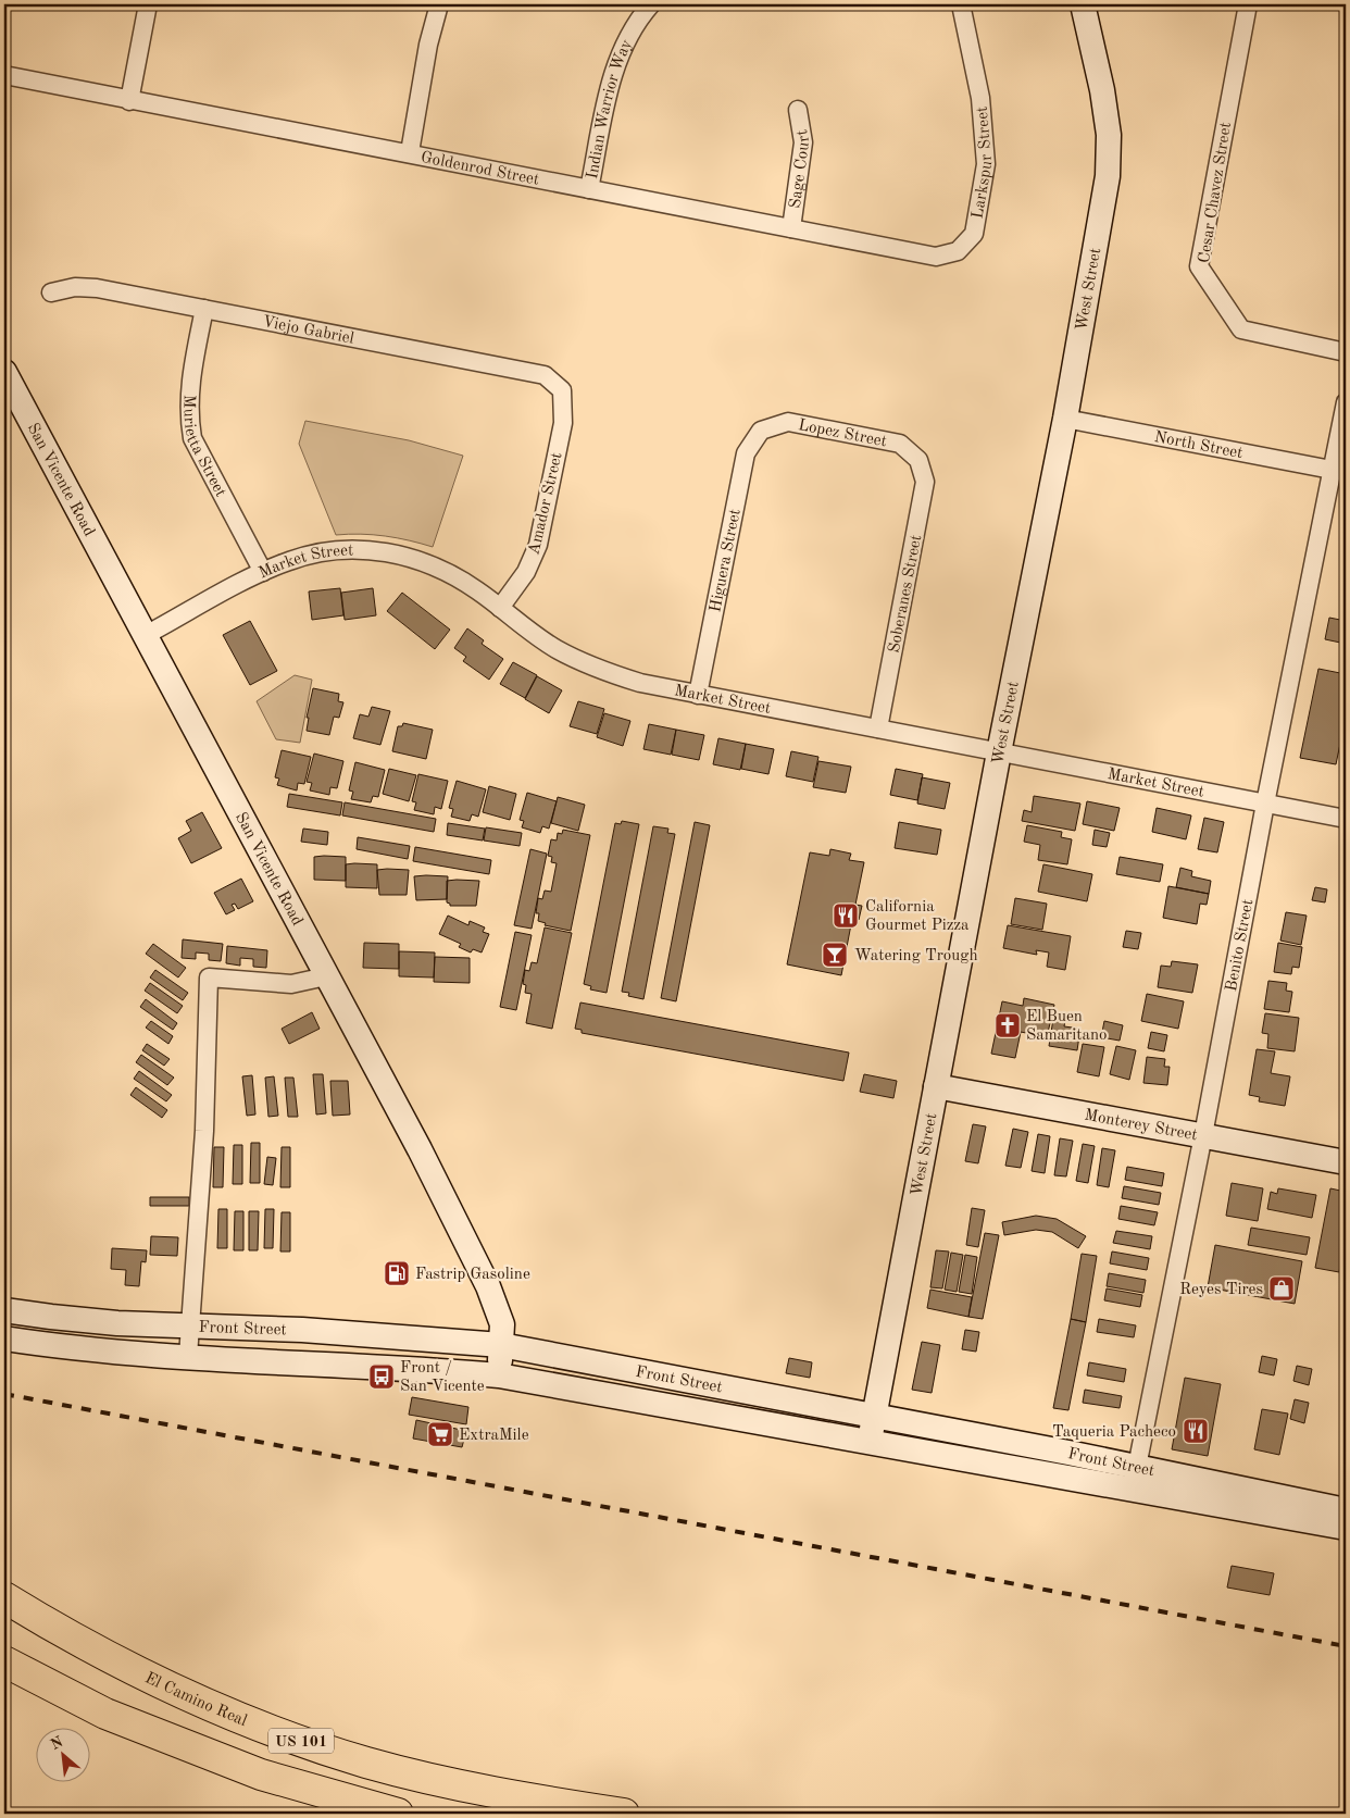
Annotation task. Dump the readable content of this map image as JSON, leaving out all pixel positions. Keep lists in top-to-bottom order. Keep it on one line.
{"streets":{"highway":["El Camino Real","US 101"],"street":["Indian Warrior Way","Larkspur Street","Goldenrod Street","Sage Court","Cesar Chavez Street","West Street","Viejo Gabriel","Lopez Street","North Street","Murietta Street","San Vicente Road","Amador Street","Higuera Street","Market Street","Soberanes Street","Benito Street","Monterey Street","Front Street"]},"crossings":[["Indian Warrior Way","Goldenrod Street"],["Larkspur Street","Goldenrod Street"],["Goldenrod Street","Sage Court"],["West Street","North Street"],["West Street","Market Street"],["West Street","Monterey Street"],["West Street","Front Street"],["Viejo Gabriel","Murietta Street"],["Viejo Gabriel","Amador Street"],["Lopez Street","Higuera Street"],["Lopez Street","Soberanes Street"],["North Street","Benito Street"],["Murietta Street","Market Street"],["San Vicente Road","Market Street"],["San Vicente Road","Front Street"],["Amador Street","Market Street"],["Higuera Street","Market Street"],["Market Street","Soberanes Street"],["Market Street","Benito Street"],["Benito Street","Monterey Street"],["Benito Street","Front Street"]],"places":{"restaurant":["California Gourmet Pizza","Taqueria Pacheco"],"bar":["Watering Trough"],"church":["El Buen Samaritano"],"fuel station":["Fastrip Gasoline"],"shop":["Reyes Tires"],"bus stop":["Front / San Vicente"],"supermarket":["ExtraMile"]},"north":"top left"}
